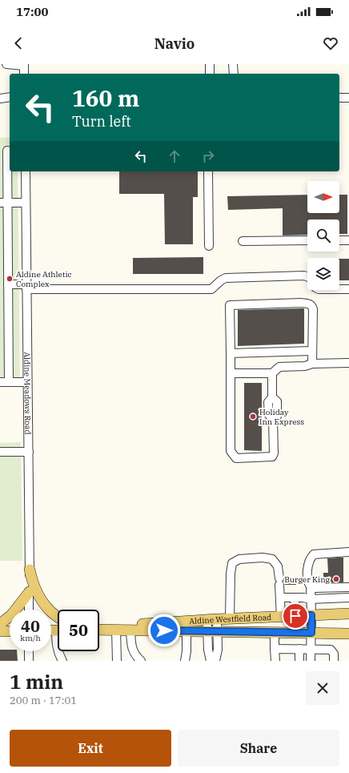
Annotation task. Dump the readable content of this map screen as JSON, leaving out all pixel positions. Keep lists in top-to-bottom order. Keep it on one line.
{"streets":{"main road":["Aldine Westfield Road"],"street":["Aldine Meadows Road"]},"places":["Aldine Athletic Complex","Holiday Inn Express","Burger King"],"north":"right","page":{"status":"17:00","header":"Navio","turn":["160 m","Turn left"],"speed":"40 km/h","limit":"50","heading":["1 min","200 m · 17:01"],"buttons":["Exit","Share"]}}
